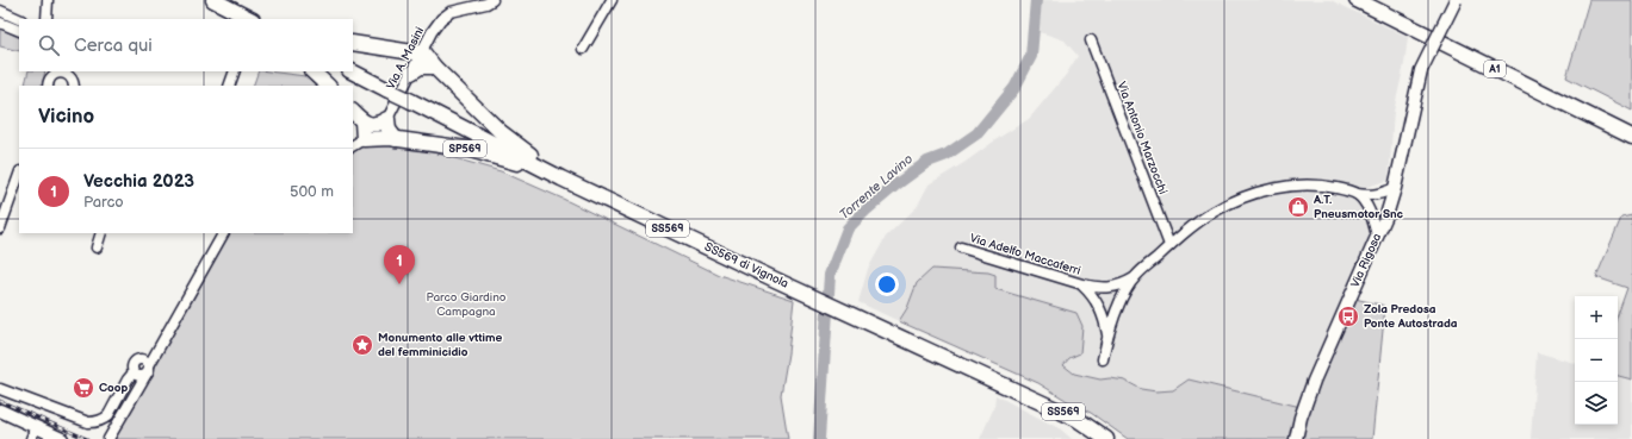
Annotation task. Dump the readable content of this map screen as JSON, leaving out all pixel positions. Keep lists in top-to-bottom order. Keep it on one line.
{"streets":{"highway":["A1","SP569","SS569","SS569 di Vignola"],"main road":["Via Rigosa"],"street":["Via A. Masini","Via Antonio Marzocchi","Via Adelfo Maccaferri"]},"crossings":[["Via A. Masini","SP569"],["SP569","SS569 di Vignola"]],"water":["Torrente Lavino"],"parks":["Parco Giardino Campagna"],"places":{"shop":["A.T. Pneusmotor Snc"],"bus stop":["Zola Predosa Ponte Autostrada"],"place":["Monumento alle vttime del femminicidio"],"supermarket":["Coop"]},"page":{"search":"Cerca qui","heading":"Vicino","list":[{"mark":"1","name":"Vecchia 2023","note":"Parco","value":"500 m"}],"pins":"1","map_buttons":["+","−"]}}
